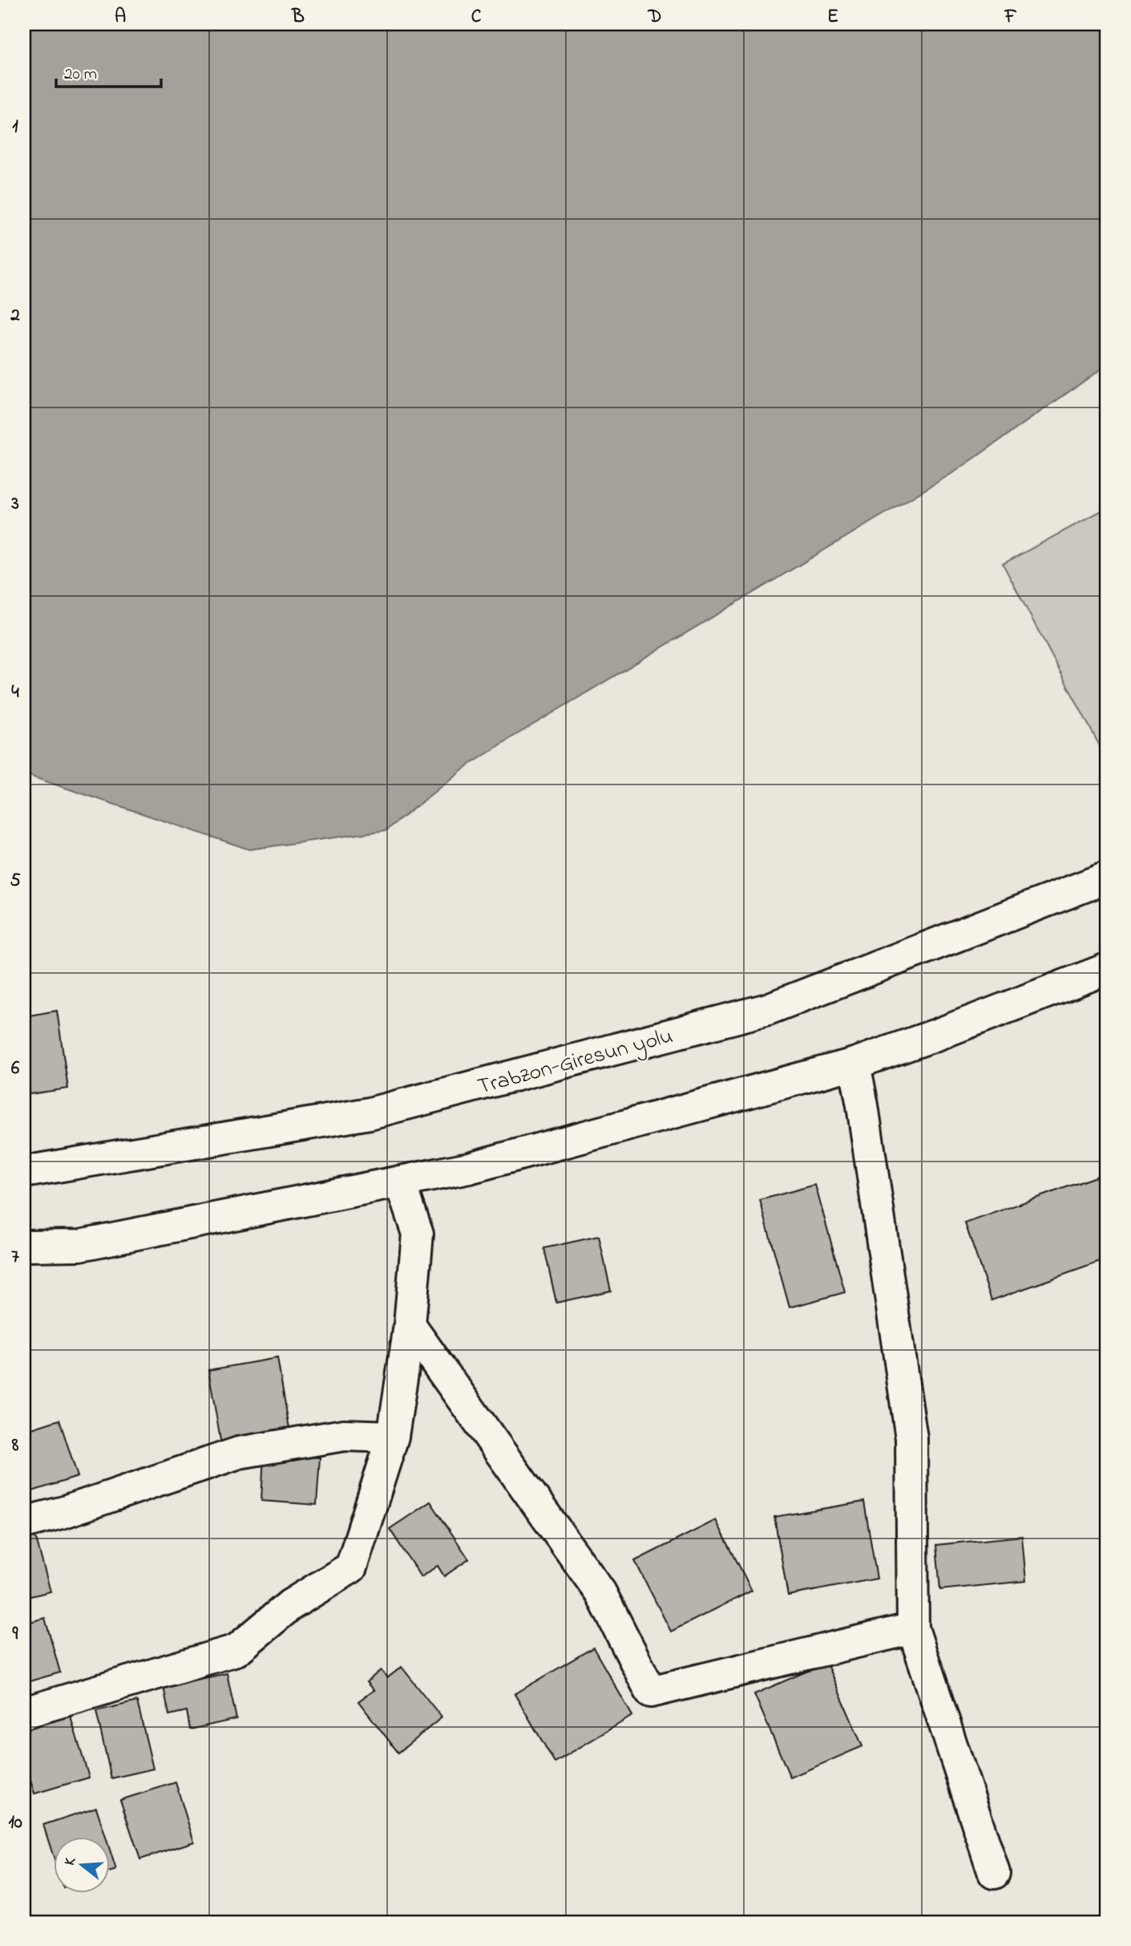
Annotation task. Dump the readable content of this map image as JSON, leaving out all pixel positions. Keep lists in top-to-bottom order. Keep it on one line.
{"streets":{"main road":["Trabzon-Giresun yolu"]},"scale_bar":"20 m","north":"left","grid":{"columns":["A","B","C","D","E","F"],"rows":["1","2","3","4","5","6","7","8","9","10"]}}
